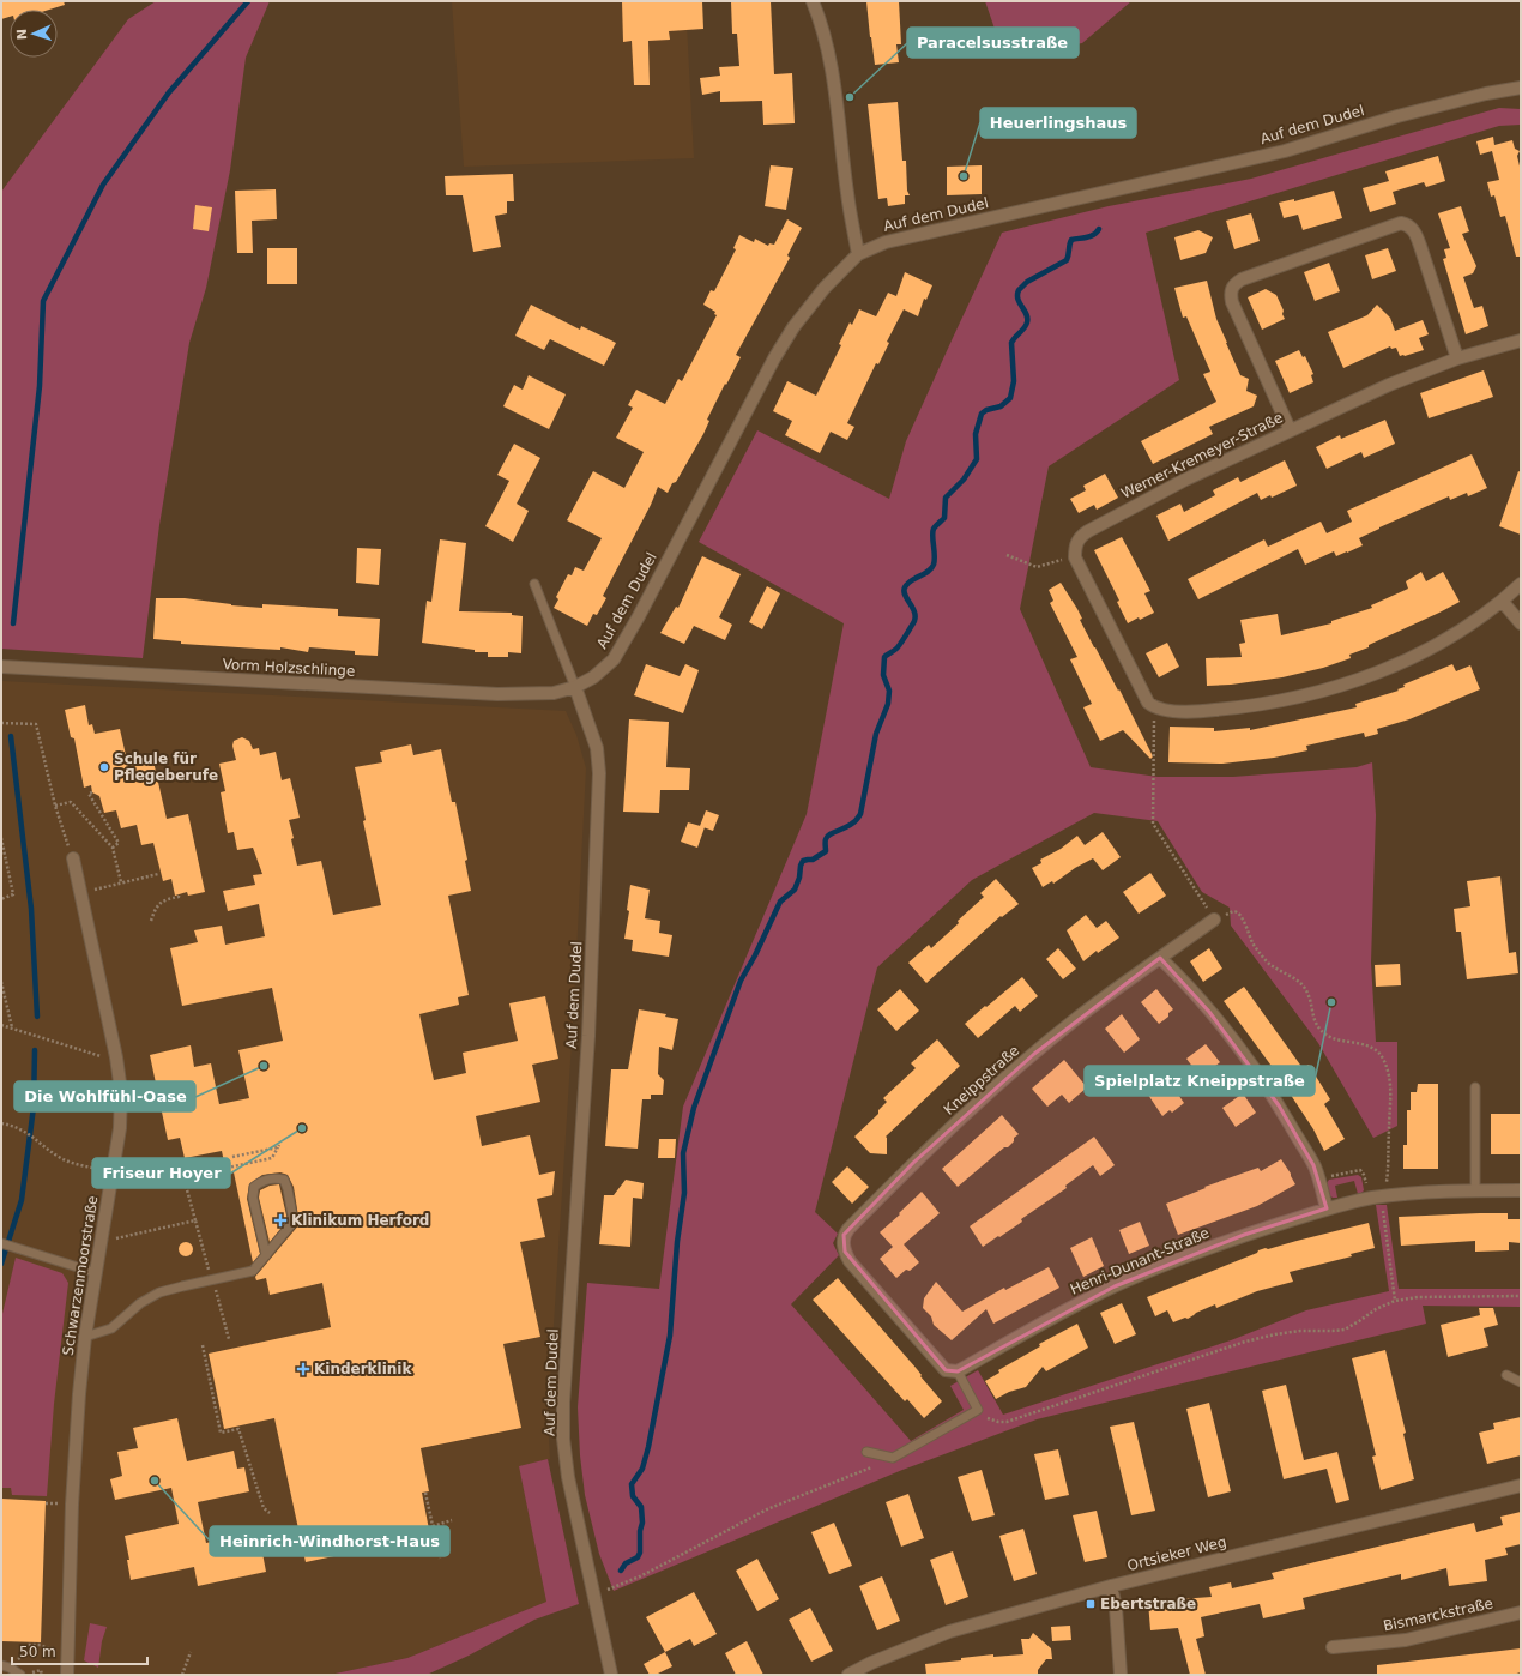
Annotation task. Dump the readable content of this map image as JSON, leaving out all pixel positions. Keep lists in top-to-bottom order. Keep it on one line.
{"streets":{"street":["Auf dem Dudel","Werner-Kremeyer-Straße","Vorm Holzschlinge","Kneippstraße","Henri-Dunant-Straße","Schwarzenmoorstraße","Ortsieker Weg","Bismarckstraße"]},"crossings":[["Auf dem Dudel","Vorm Holzschlinge"],["Kneippstraße","Henri-Dunant-Straße"]],"places":{"other":["Paracelsusstraße","Heuerlingshaus","Schule für Pflegeberufe","Spielplatz Kneippstraße","Die Wohlfühl-Oase","Friseur Hoyer","Heinrich-Windhorst-Haus"],"health":["Klinikum Herford","Kinderklinik"],"transit":["Ebertstraße"]},"scale_bar":"50 m","north":"left"}
